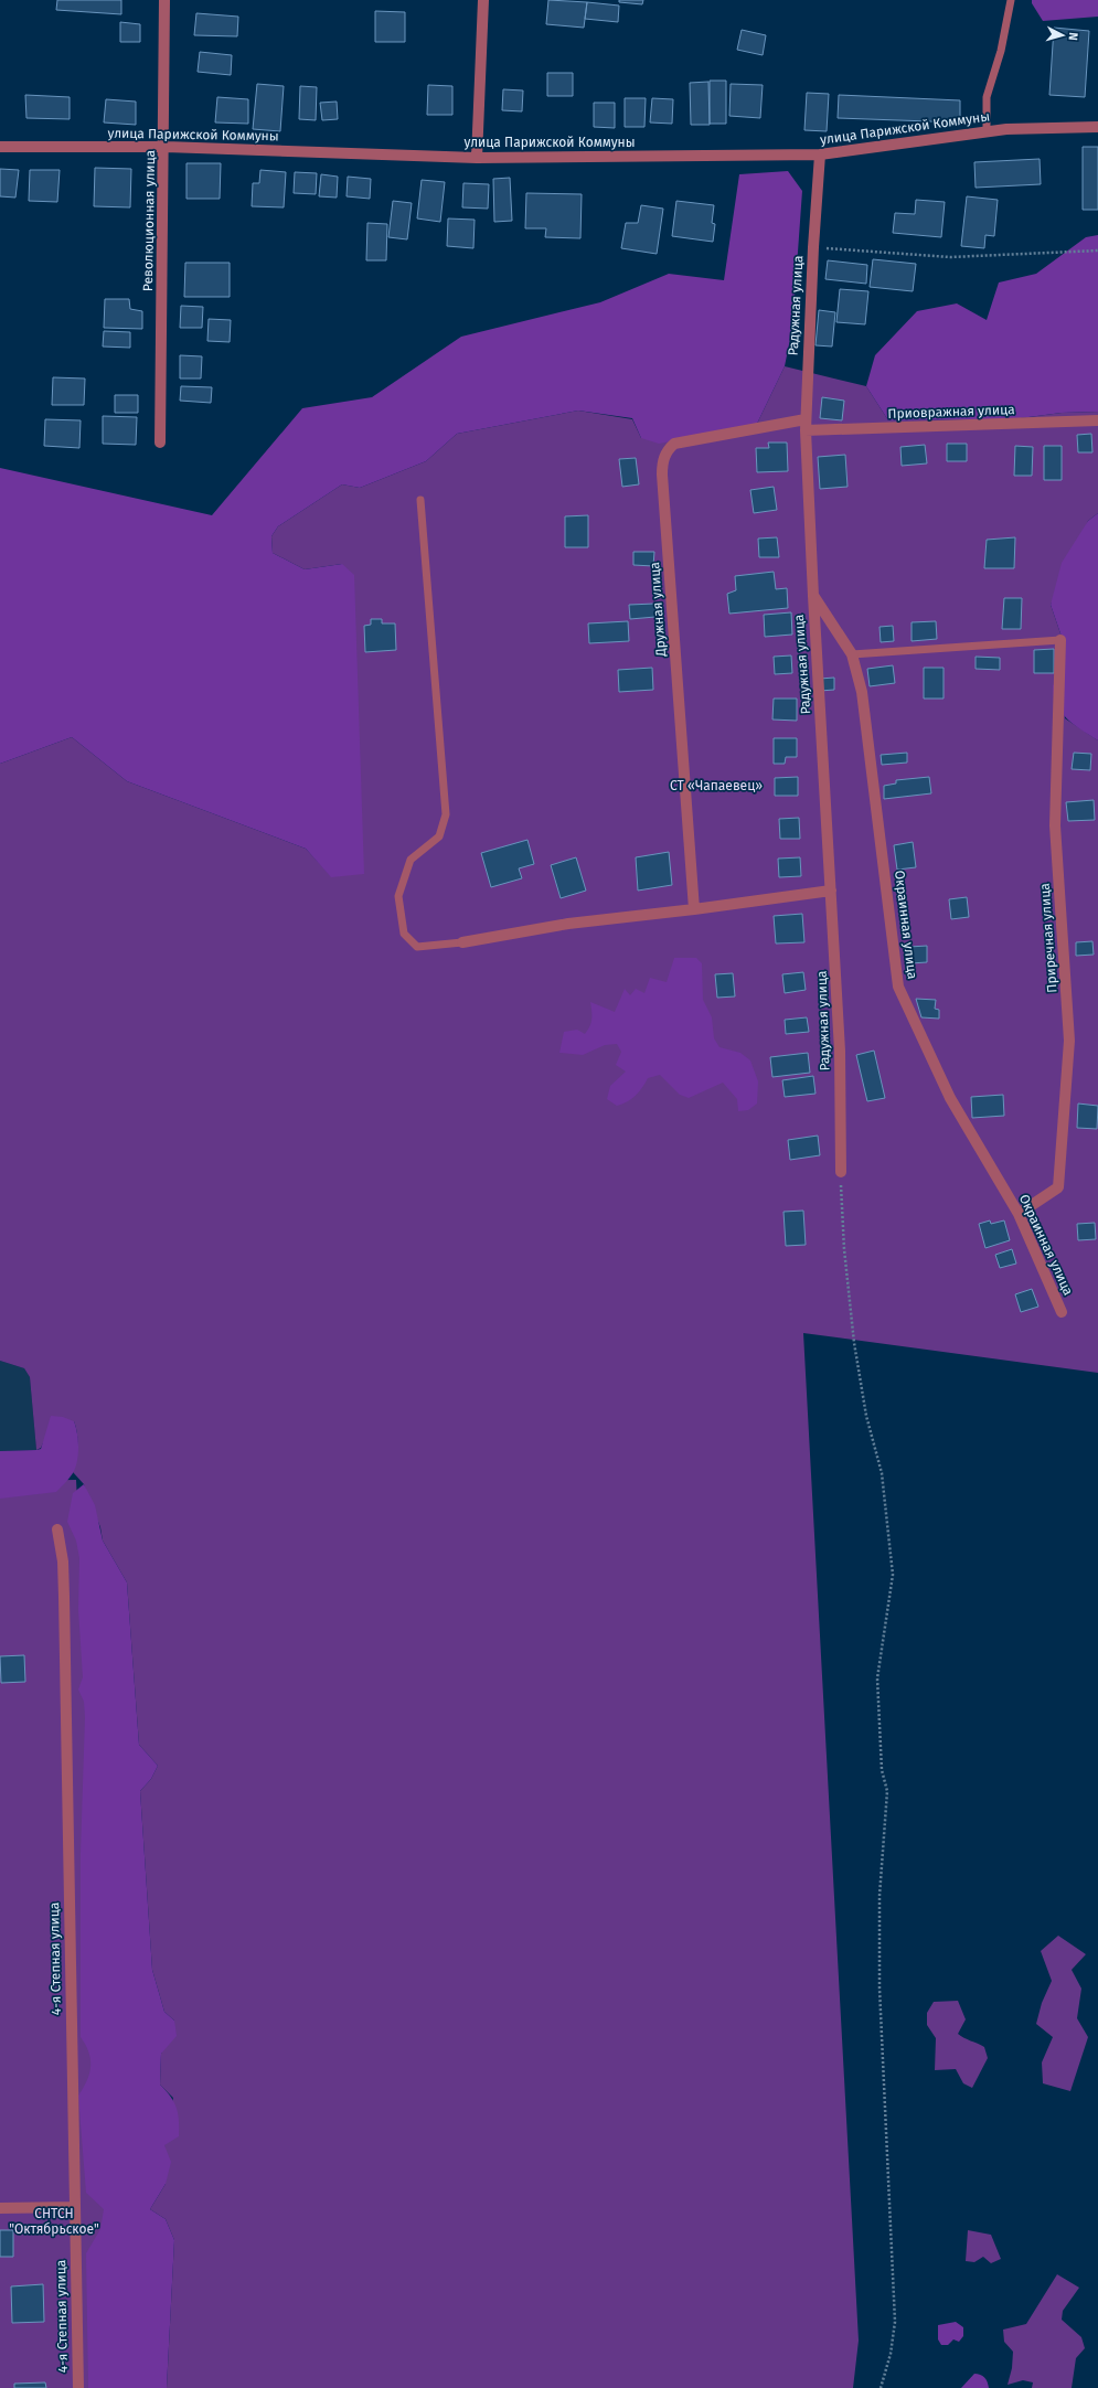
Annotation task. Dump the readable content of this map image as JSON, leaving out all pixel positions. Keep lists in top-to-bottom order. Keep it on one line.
{"streets":{"street":["улица Парижской Коммуны","Революционная улица","Радужная улица","Приовражная улица","Дружная улица","Окраинная улица","Приречная улица","4-я Степная улица"]},"crossings":[["улица Парижской Коммуны","Революционная улица"],["улица Парижской Коммуны","Радужная улица"],["Радужная улица","Приовражная улица"],["Радужная улица","Дружная улица"],["Радужная улица","Окраинная улица"],["Приовражная улица","Дружная улица"],["Окраинная улица","Приречная улица"]],"parks":["СТ «Чапаевец»","СНТСН \"Октябрьское\""],"north":"right"}
